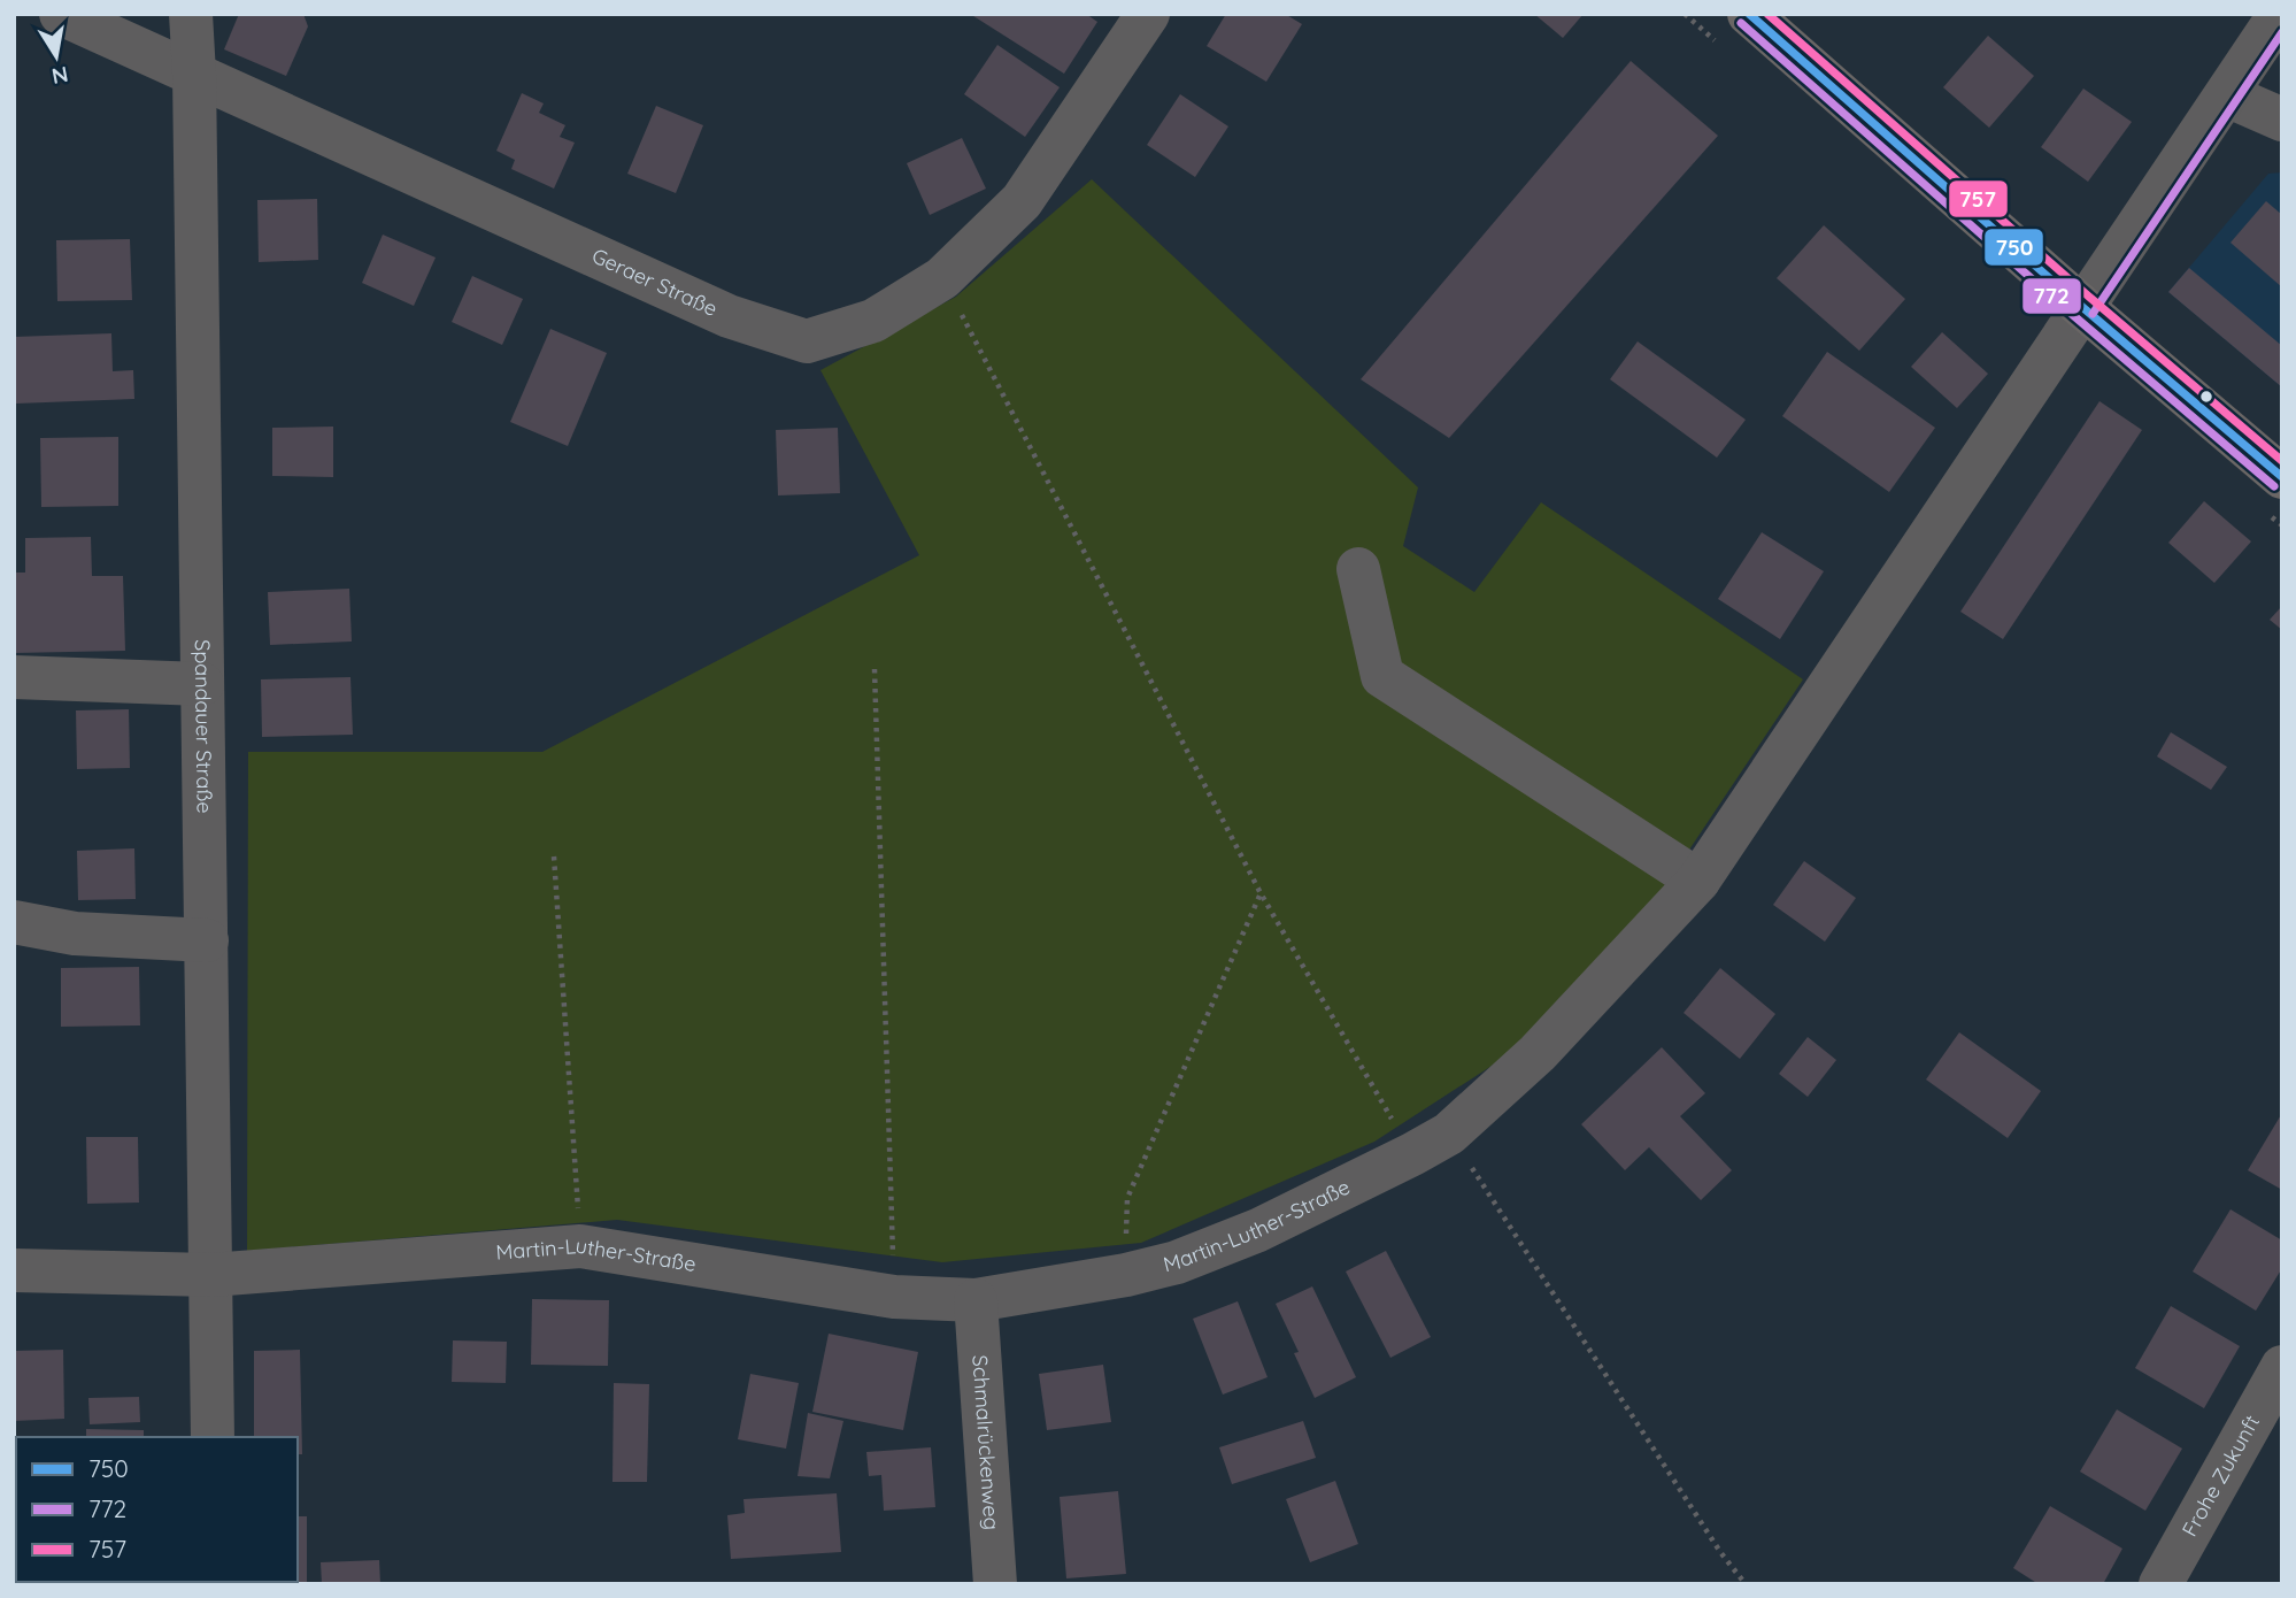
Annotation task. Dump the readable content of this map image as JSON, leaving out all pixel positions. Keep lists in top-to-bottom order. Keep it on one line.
{"streets":{"street":["Geraer Straße","Spandauer Straße","Martin-Luther-Straße","Schmalrückenweg","Frohe Zukunft"]},"crossings":[["Geraer Straße","Spandauer Straße"],["Spandauer Straße","Martin-Luther-Straße"],["Martin-Luther-Straße","Schmalrückenweg"]],"lines":["transit line 750","transit line 757","transit line 772"],"legend":["750","772","757"],"north":"bottom"}
